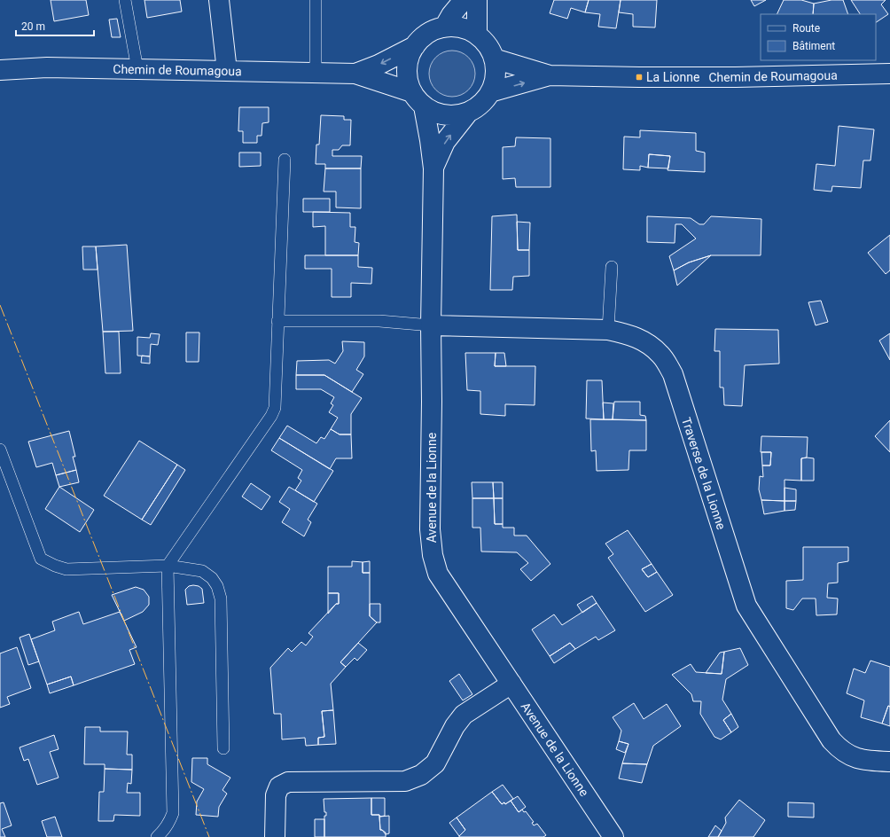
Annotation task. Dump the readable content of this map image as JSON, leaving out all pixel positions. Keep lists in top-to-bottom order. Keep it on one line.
{"streets":{"street":["Chemin de Roumagoua","Traverse de la Lionne","Avenue de la Lionne"]},"crossings":[["Chemin de Roumagoua","Avenue de la Lionne"],["Traverse de la Lionne","Avenue de la Lionne"]],"places":{"transit":["La Lionne"]},"legend":["Route","Bâtiment"],"scale_bar":"20 m"}
